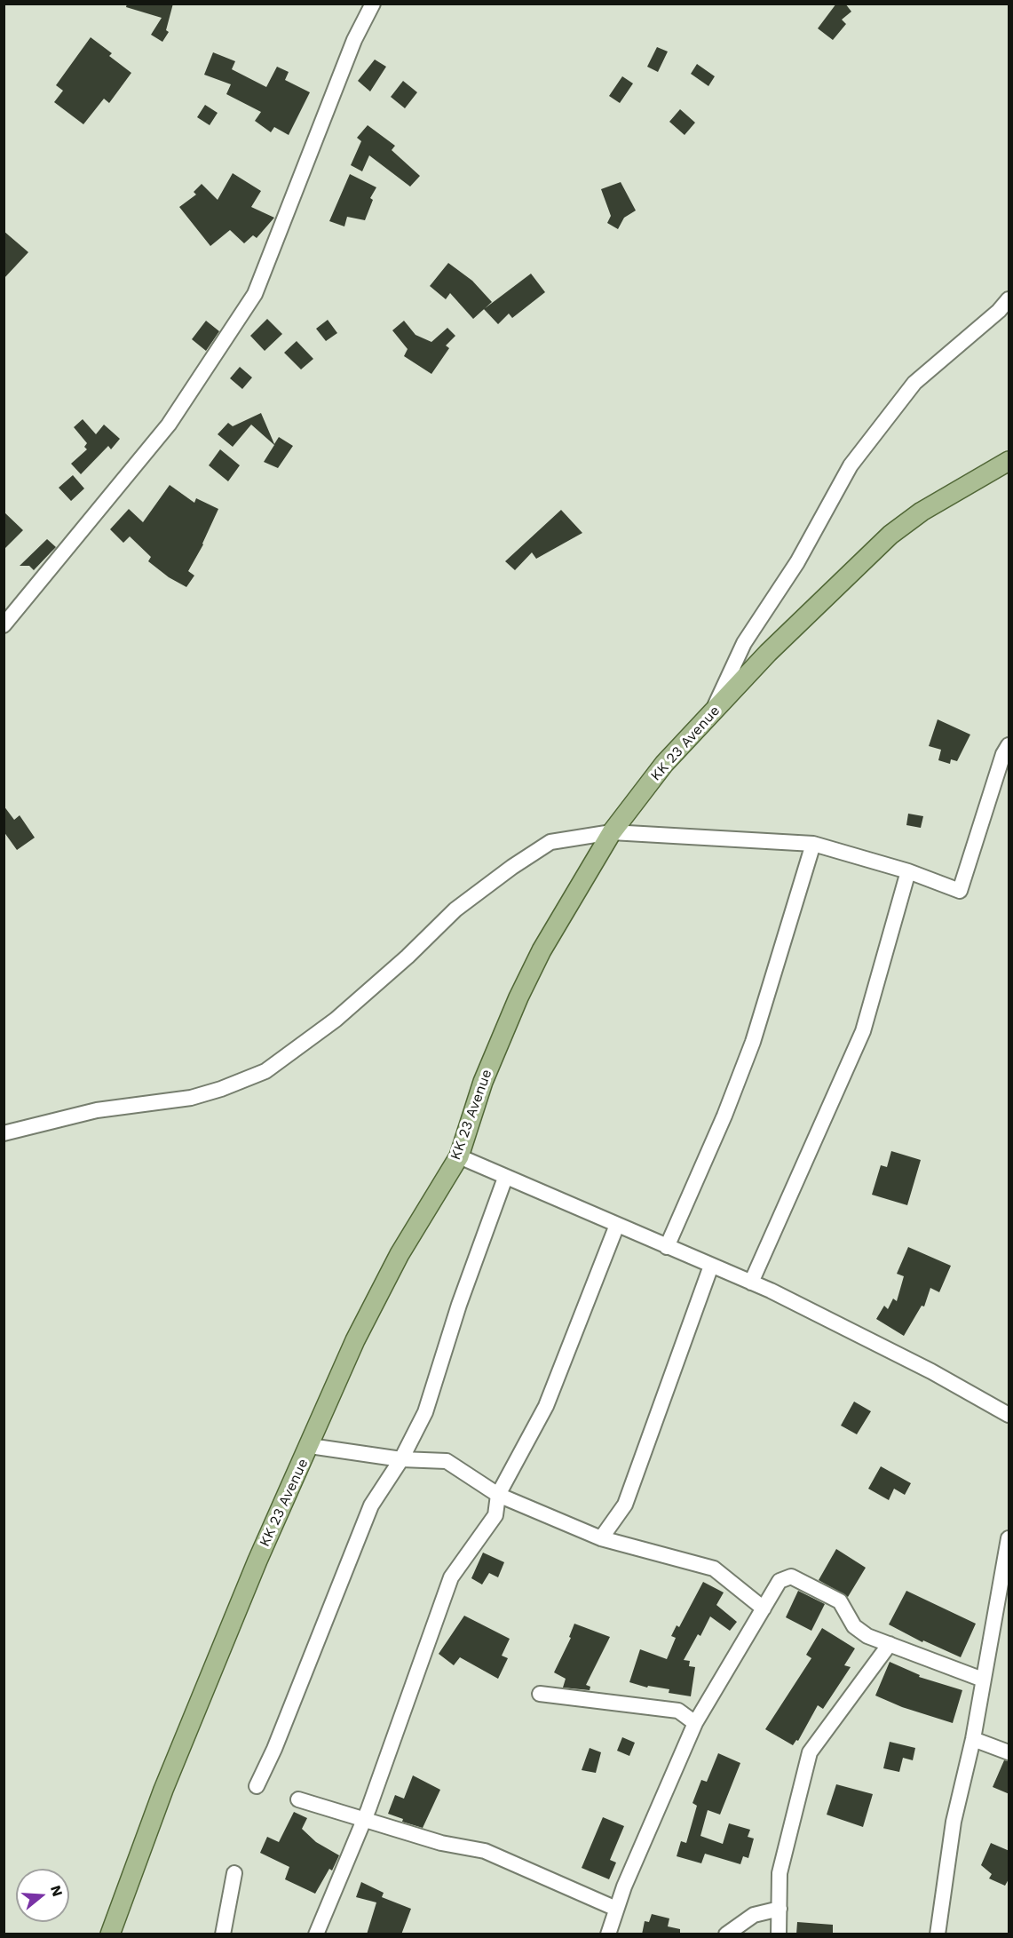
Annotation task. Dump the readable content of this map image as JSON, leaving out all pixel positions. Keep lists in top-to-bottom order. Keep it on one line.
{"streets":{"main road":["KK 23 Avenue"]},"north":"right"}
